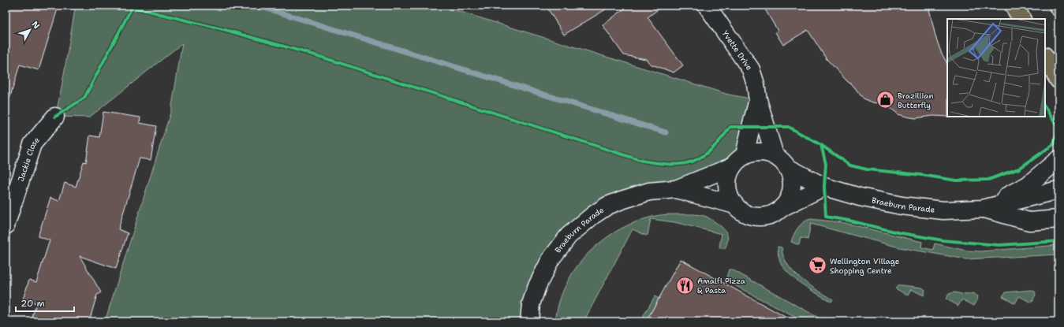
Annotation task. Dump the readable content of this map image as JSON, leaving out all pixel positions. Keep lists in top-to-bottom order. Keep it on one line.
{"streets":{"street":["Yvette Drive","Jackie Close","Braeburn Parade"]},"crossings":[["Yvette Drive","Braeburn Parade"]],"places":{"shop":["Brazillian Butterfly"],"supermarket":["Wellington Village Shopping Centre"],"restaurant":["Amalfi Pizza & Pasta"]},"scale_bar":"20 m","north":"top right"}
